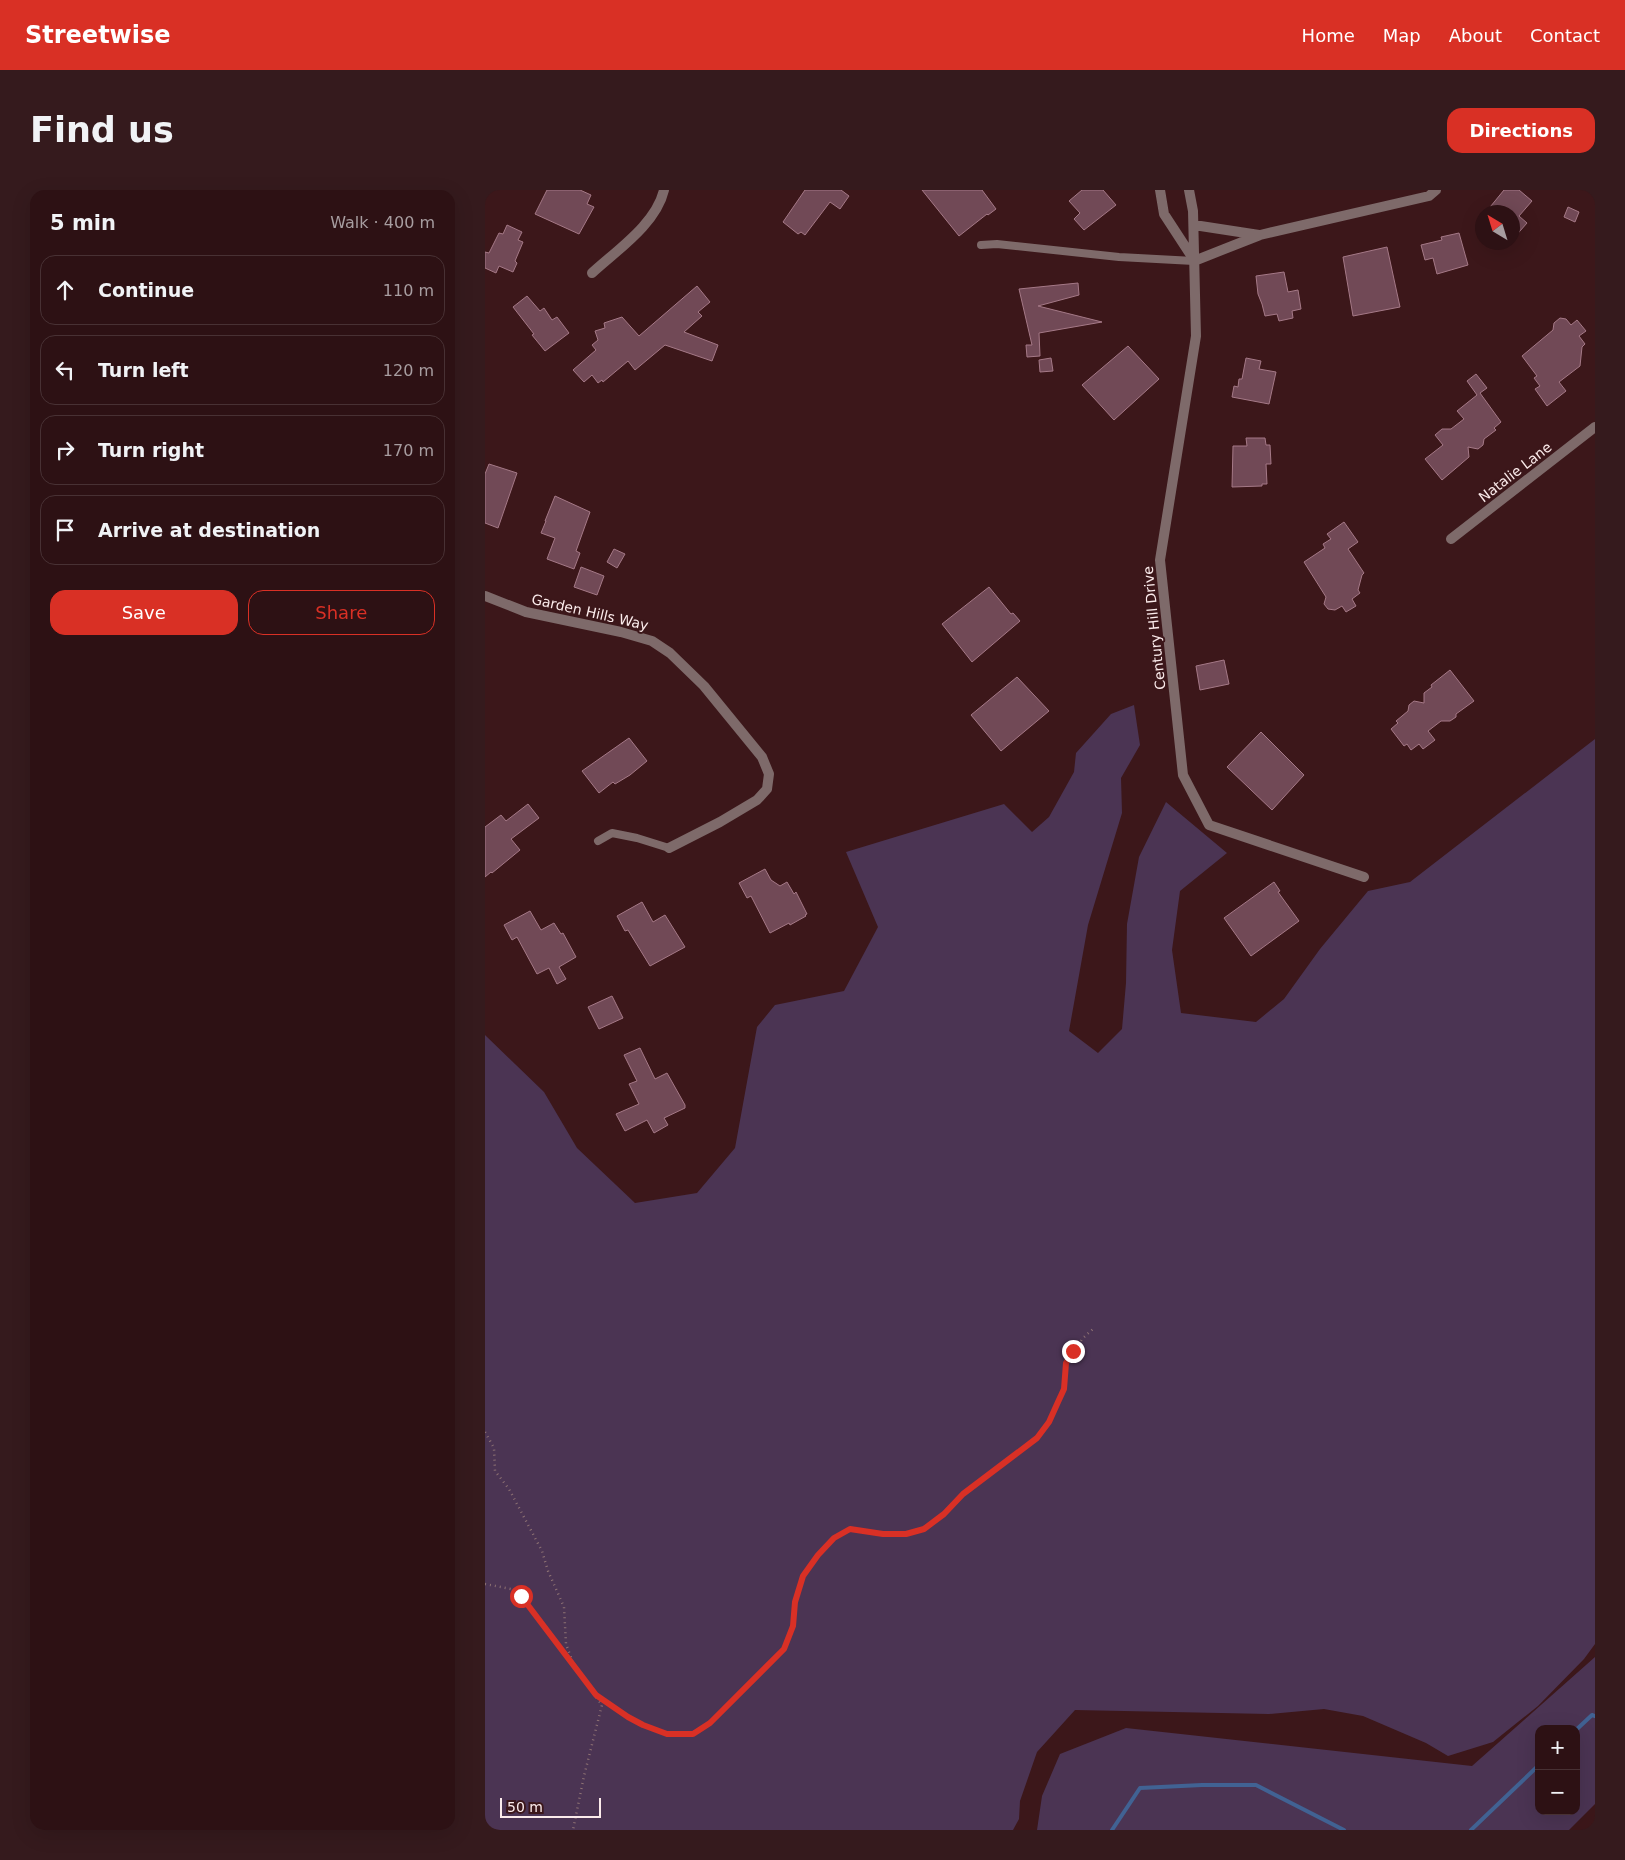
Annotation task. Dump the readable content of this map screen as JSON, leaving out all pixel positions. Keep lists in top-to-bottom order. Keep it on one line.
{"streets":{"street":["Natalie Lane","Garden Hills Way","Century Hill Drive"]},"scale_bar":"50 m","north":"top left","page":{"header":"Streetwise","nav":["Home","Map","About","Contact"],"buttons":["Directions",["Save","Share"]],"title":"Find us","heading":["5 min","Walk · 400 m"],"list":[["Continue","110 m"],["Turn left","120 m"],["Turn right","170 m"],"Arrive at destination"],"map_buttons":["+","−"],"scale":"50 m"}}
